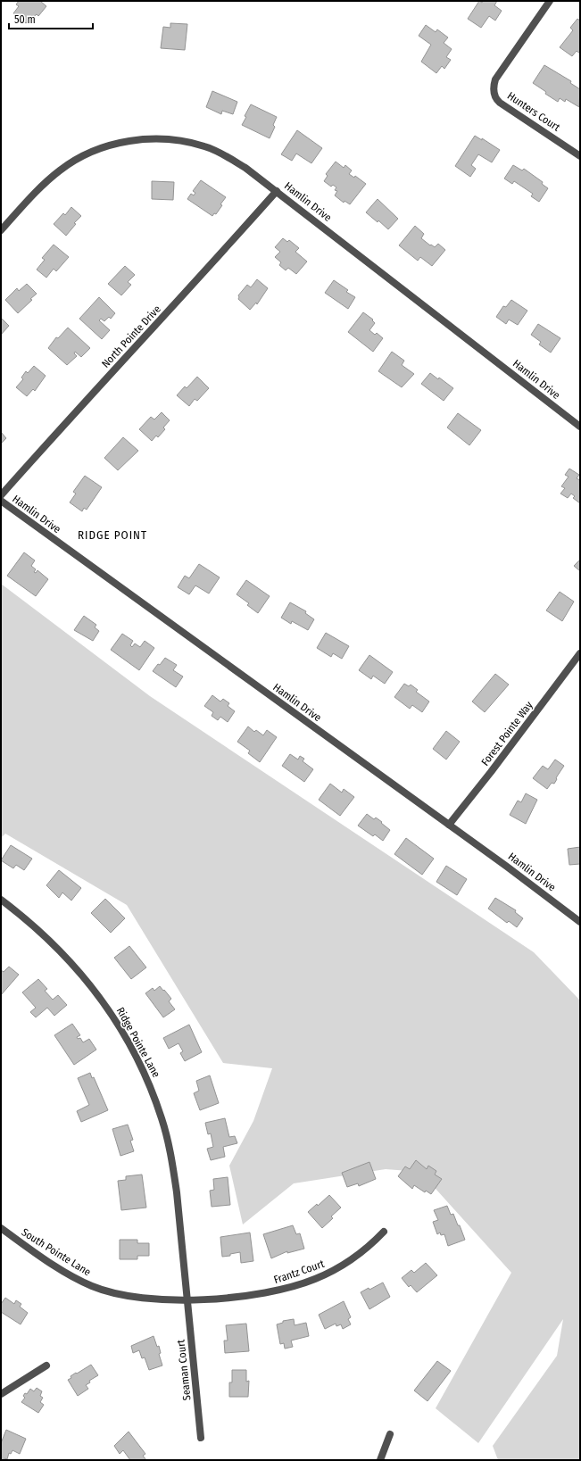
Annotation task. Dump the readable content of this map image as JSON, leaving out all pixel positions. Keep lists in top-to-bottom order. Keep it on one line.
{"streets":{"street":["Hunters Court","Hamlin Drive","North Pointe Drive","Forest Pointe Way","Ridge Pointe Lane","South Pointe Lane","Frantz Court","Seaman Court"]},"crossings":[["Hamlin Drive","North Pointe Drive"],["Hamlin Drive","Forest Pointe Way"],["Ridge Pointe Lane","South Pointe Lane"],["Ridge Pointe Lane","Frantz Court"],["Ridge Pointe Lane","Seaman Court"],["South Pointe Lane","Frantz Court"],["South Pointe Lane","Seaman Court"],["Frantz Court","Seaman Court"]],"districts":["RIDGE POINT"],"scale_bar":"50 m"}
